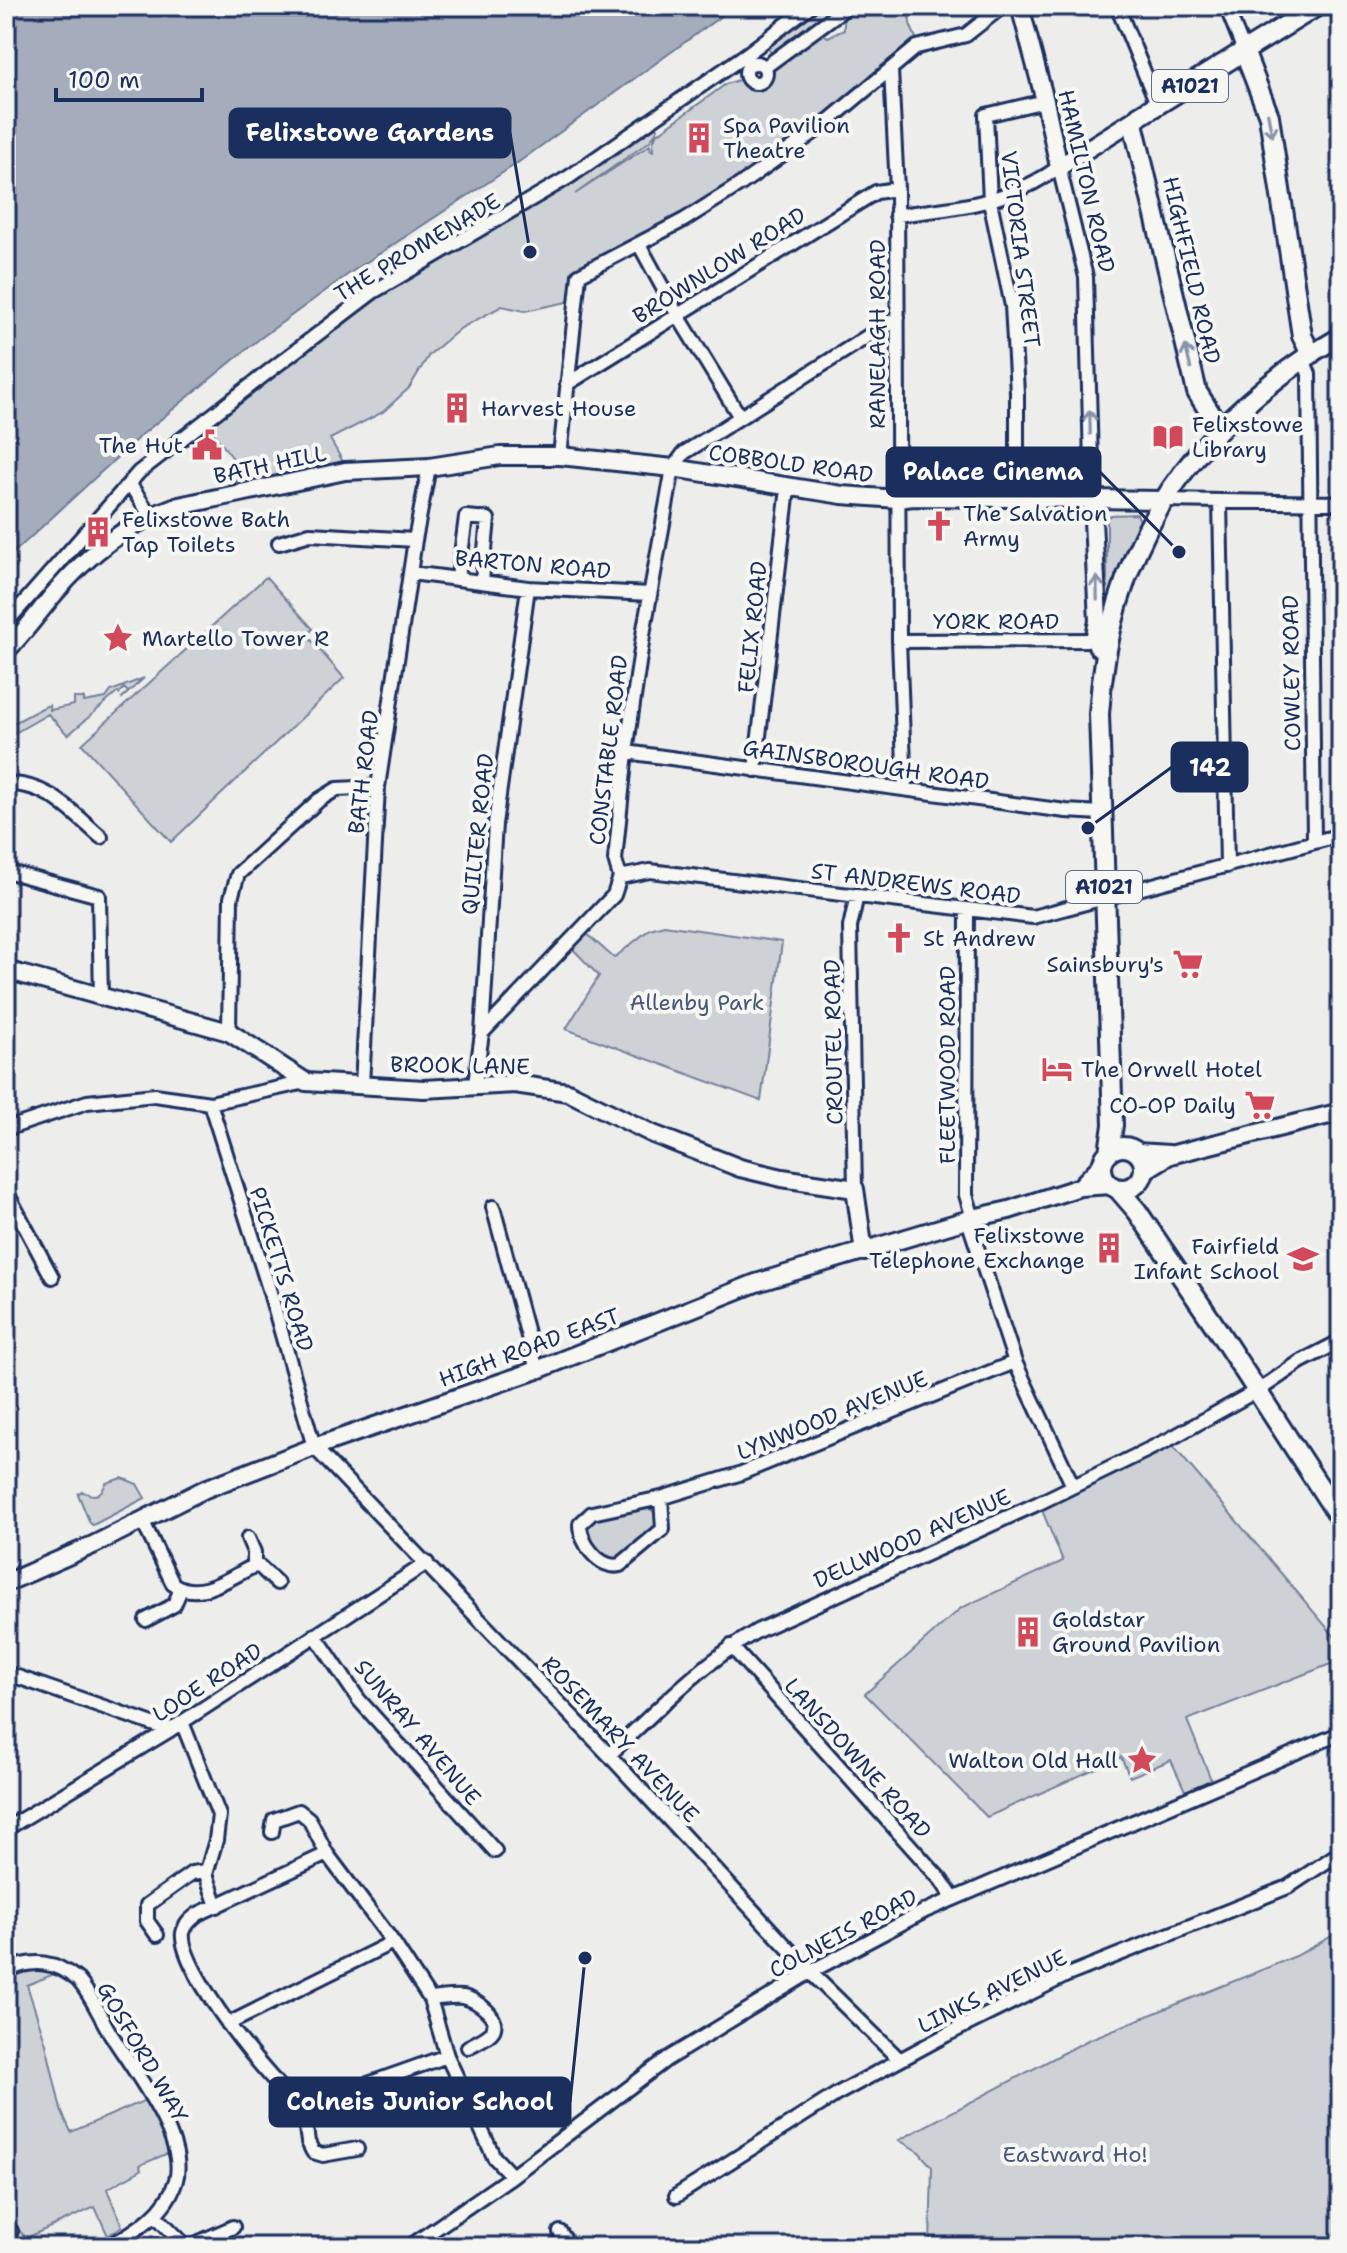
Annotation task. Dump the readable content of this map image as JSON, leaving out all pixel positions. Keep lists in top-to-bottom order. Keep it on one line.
{"streets":{"main road":["A1021","HAMILTON ROAD","HIGHFIELD ROAD"],"street":["THE PROMENADE","VICTORIA STREET","BROWNLOW ROAD","RANELAGH ROAD","COBBOLD ROAD","BATH HILL","BARTON ROAD","YORK ROAD","FELIX ROAD","COWLEY ROAD","CONSTABLE ROAD","GAINSBOROUGH ROAD","BATH ROAD","QUILTER ROAD","ST ANDREWS ROAD","CROUTEL ROAD","BROOK LANE","FLEETWOOD ROAD","PICKETTS ROAD","HIGH ROAD EAST","LYNWOOD AVENUE","DELLWOOD AVENUE","LOOE ROAD","SUNRAY AVENUE","ROSEMARY AVENUE","LANSDOWNE ROAD","COLNEIS ROAD","LINKS AVENUE","GOSFORD WAY"]},"crossings":[["A1021","HAMILTON ROAD"],["A1021","HIGHFIELD ROAD"],["A1021","COBBOLD ROAD"],["HAMILTON ROAD","VICTORIA STREET"],["HAMILTON ROAD","COBBOLD ROAD"],["HAMILTON ROAD","YORK ROAD"],["HAMILTON ROAD","GAINSBOROUGH ROAD"],["HAMILTON ROAD","ST ANDREWS ROAD"],["HAMILTON ROAD","HIGH ROAD EAST"],["VICTORIA STREET","COBBOLD ROAD"],["BROWNLOW ROAD","RANELAGH ROAD"],["RANELAGH ROAD","COBBOLD ROAD"],["RANELAGH ROAD","YORK ROAD"],["RANELAGH ROAD","GAINSBOROUGH ROAD"],["COBBOLD ROAD","BATH HILL"],["COBBOLD ROAD","FELIX ROAD"],["COBBOLD ROAD","COWLEY ROAD"],["COBBOLD ROAD","CONSTABLE ROAD"],["COBBOLD ROAD","BATH ROAD"],["BATH HILL","BATH ROAD"],["BARTON ROAD","CONSTABLE ROAD"],["BARTON ROAD","BATH ROAD"],["BARTON ROAD","QUILTER ROAD"],["FELIX ROAD","GAINSBOROUGH ROAD"],["COWLEY ROAD","ST ANDREWS ROAD"],["CONSTABLE ROAD","GAINSBOROUGH ROAD"],["CONSTABLE ROAD","QUILTER ROAD"],["CONSTABLE ROAD","ST ANDREWS ROAD"],["BATH ROAD","BROOK LANE"],["QUILTER ROAD","BROOK LANE"],["ST ANDREWS ROAD","CROUTEL ROAD"],["ST ANDREWS ROAD","FLEETWOOD ROAD"],["CROUTEL ROAD","BROOK LANE"],["FLEETWOOD ROAD","HIGH ROAD EAST"],["FLEETWOOD ROAD","LYNWOOD AVENUE"],["FLEETWOOD ROAD","DELLWOOD AVENUE"],["PICKETTS ROAD","HIGH ROAD EAST"],["PICKETTS ROAD","ROSEMARY AVENUE"],["HIGH ROAD EAST","ROSEMARY AVENUE"],["DELLWOOD AVENUE","ROSEMARY AVENUE"],["DELLWOOD AVENUE","LANSDOWNE ROAD"],["LOOE ROAD","SUNRAY AVENUE"],["LOOE ROAD","ROSEMARY AVENUE"],["ROSEMARY AVENUE","COLNEIS ROAD"],["ROSEMARY AVENUE","LINKS AVENUE"],["LANSDOWNE ROAD","COLNEIS ROAD"]],"one_way":["HAMILTON ROAD"],"parks":["Allenby Park","Eastward Ho!"],"places":{"building":["Spa Pavilion Theatre","Harvest House","Felixstowe Bath Tap Toilets","Felixstowe Telephone Exchange","Goldstar Ground Pavilion"],"other":["Felixstowe Gardens","Palace Cinema","142","Colneis Junior School"],"library":["Felixstowe Library"],"public building":["The Hut"],"church":["The Salvation Army","St Andrew"],"place":["Martello Tower R","Walton Old Hall"],"supermarket":["Sainsbury's","CO-OP Daily"],"hotel":["The Orwell Hotel"],"school or university":["Fairfield Infant School"]},"scale_bar":"100 m"}
